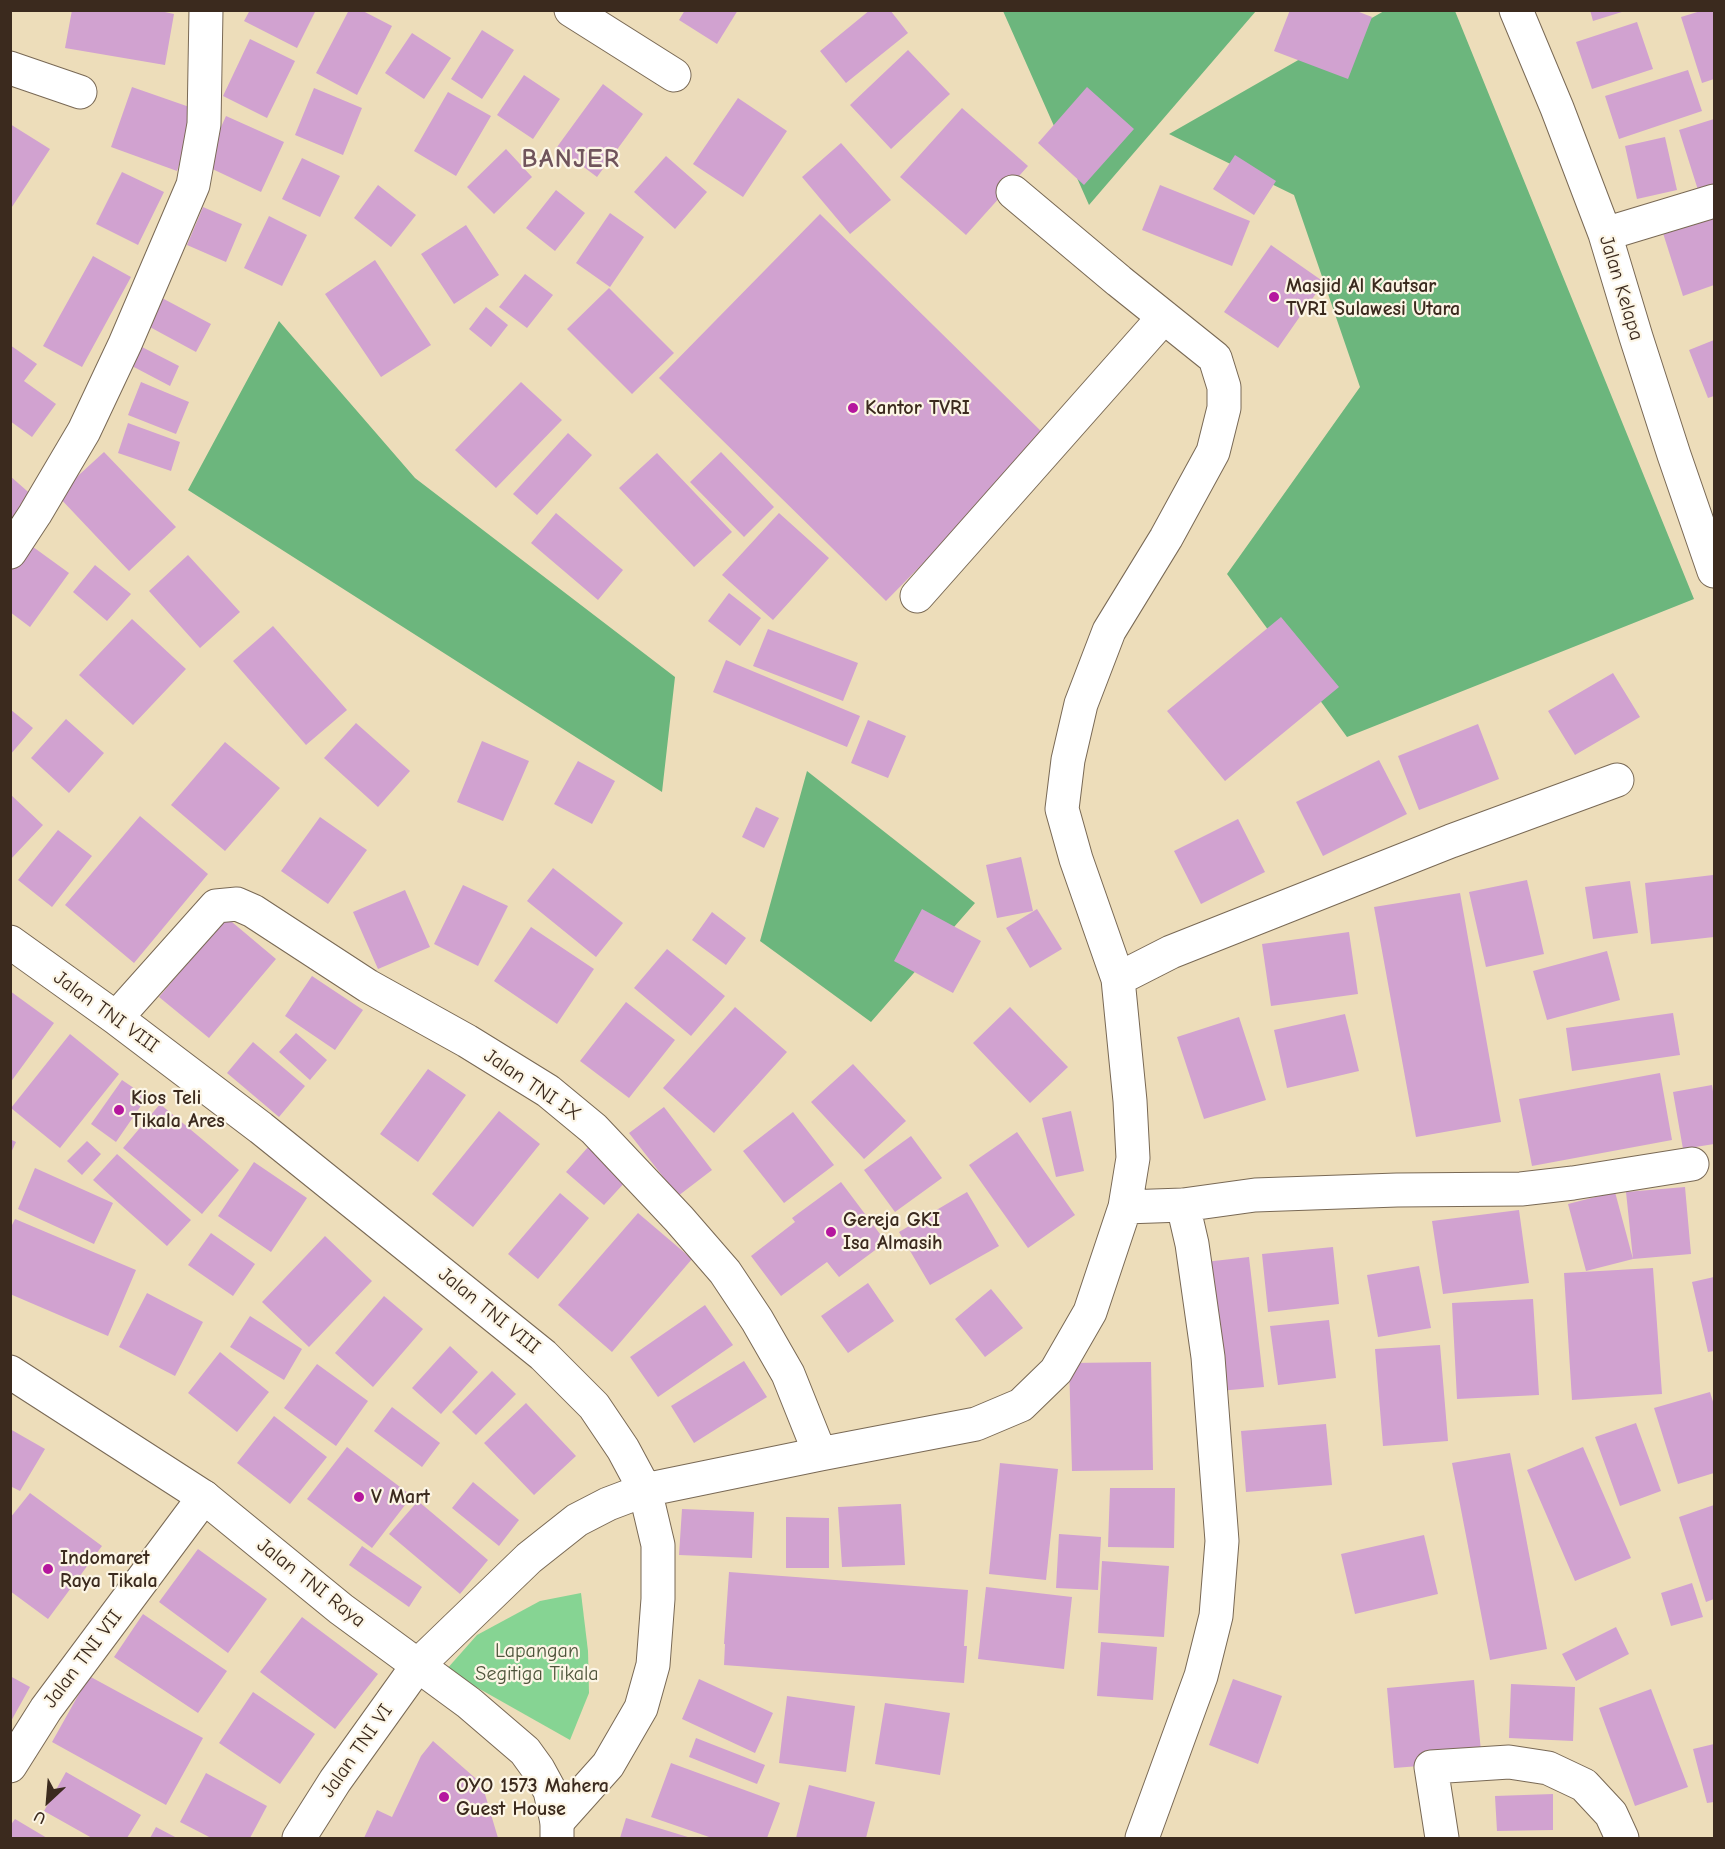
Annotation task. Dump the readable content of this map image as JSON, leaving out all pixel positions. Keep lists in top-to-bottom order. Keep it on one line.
{"streets":{"street":["Jalan Kelapa","Jalan TNI VIII","Jalan TNI IX","Jalan TNI Raya","Jalan TNI VII","Jalan TNI VI"]},"crossings":[["Jalan TNI VIII","Jalan TNI IX"],["Jalan TNI VIII","Jalan TNI Raya"],["Jalan TNI VIII","Jalan TNI VI"],["Jalan TNI IX","Jalan TNI VI"],["Jalan TNI Raya","Jalan TNI VII"],["Jalan TNI Raya","Jalan TNI VI"]],"districts":["BANJER"],"parks":["Lapangan Segitiga Tikala"],"places":["Masjid Al Kautsar TVRI Sulawesi Utara","Kantor TVRI","Kios Teli Tikala Ares","Gereja GKI Isa Almasih","V Mart","Indomaret Raya Tikala","OYO 1573 Mahera Guest House"],"north":"bottom left"}
